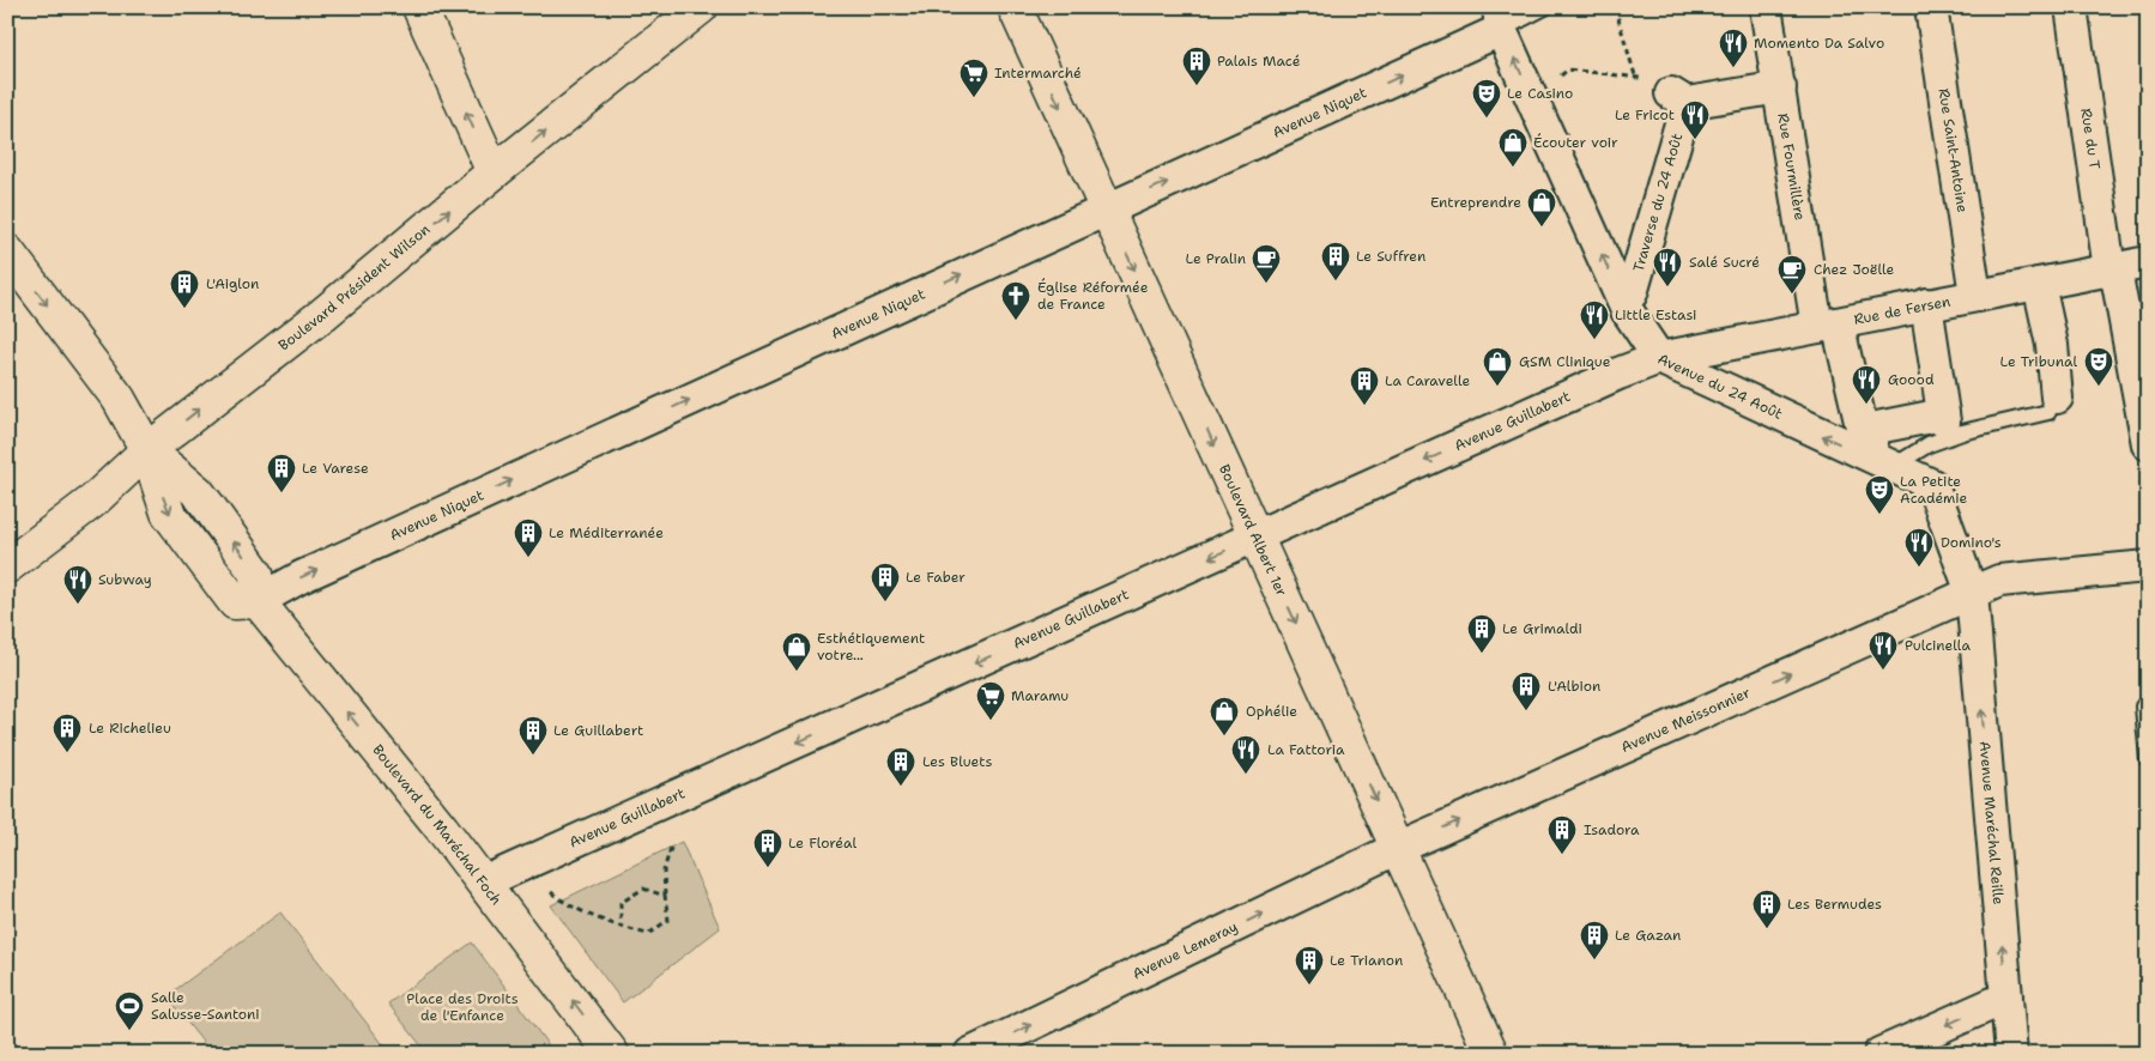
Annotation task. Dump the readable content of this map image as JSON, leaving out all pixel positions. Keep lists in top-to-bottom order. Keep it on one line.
{"streets":{"street":["Avenue Niquet","Rue du T","Rue Saint-Antoine","Rue Fourmillère","Traverse du 24 Août","Boulevard Président Wilson","Rue de Fersen","Avenue du 24 Août","Avenue Guillabert","Boulevard Albert 1er","Avenue Meissonnier","Avenue Maréchal Reille","Boulevard du Maréchal Foch","Avenue Lemeray"]},"crossings":[["Avenue Niquet","Avenue du 24 Août"],["Avenue Niquet","Boulevard Albert 1er"],["Avenue Niquet","Boulevard du Maréchal Foch"],["Rue du T","Rue de Fersen"],["Rue Saint-Antoine","Rue de Fersen"],["Rue Fourmillère","Rue de Fersen"],["Traverse du 24 Août","Avenue du 24 Août"],["Rue de Fersen","Avenue du 24 Août"],["Rue de Fersen","Avenue Guillabert"],["Avenue du 24 Août","Avenue Guillabert"],["Avenue du 24 Août","Avenue Meissonnier"],["Avenue du 24 Août","Avenue Maréchal Reille"],["Avenue Guillabert","Boulevard Albert 1er"],["Avenue Guillabert","Boulevard du Maréchal Foch"],["Boulevard Albert 1er","Avenue Meissonnier"],["Boulevard Albert 1er","Avenue Lemeray"],["Avenue Meissonnier","Avenue Maréchal Reille"],["Avenue Meissonnier","Avenue Lemeray"]],"one_way":["Avenue Niquet","Boulevard Président Wilson","Avenue du 24 Août","Avenue Guillabert","Boulevard Albert 1er","Avenue Meissonnier","Avenue Maréchal Reille","Boulevard du Maréchal Foch","Avenue Lemeray"],"parks":["Place des Droits de l'Enfance"],"places":{"restaurant":["Momento Da Salvo","Le Fricot","Salé Sucré","Little Estasi","Goood","Domino's","Subway","Pulcinella","La Fattoria"],"building":["Palais Macé","Le Suffren","L'Aiglon","La Caravelle","Le Varese","Le Méditerranée","Le Faber","Le Grimaldi","L'Albion","Le Richelieu","Le Guillabert","Les Bluets","Isadora","Le Floréal","Les Bermudes","Le Gazan","Le Trianon"],"supermarket":["Intermarché","Maramu"],"theatre":["Le Casino","Le Tribunal","La Petite Académie"],"shop":["Écouter voir","Entreprendre","GSM Clinique","Esthétiquement votre...","Ophélie"],"cafe":["Le Pralin","Chez Joëlle"],"church":["Église Réformée de France"],"sports":["Salle Salusse-Santoni"]}}
